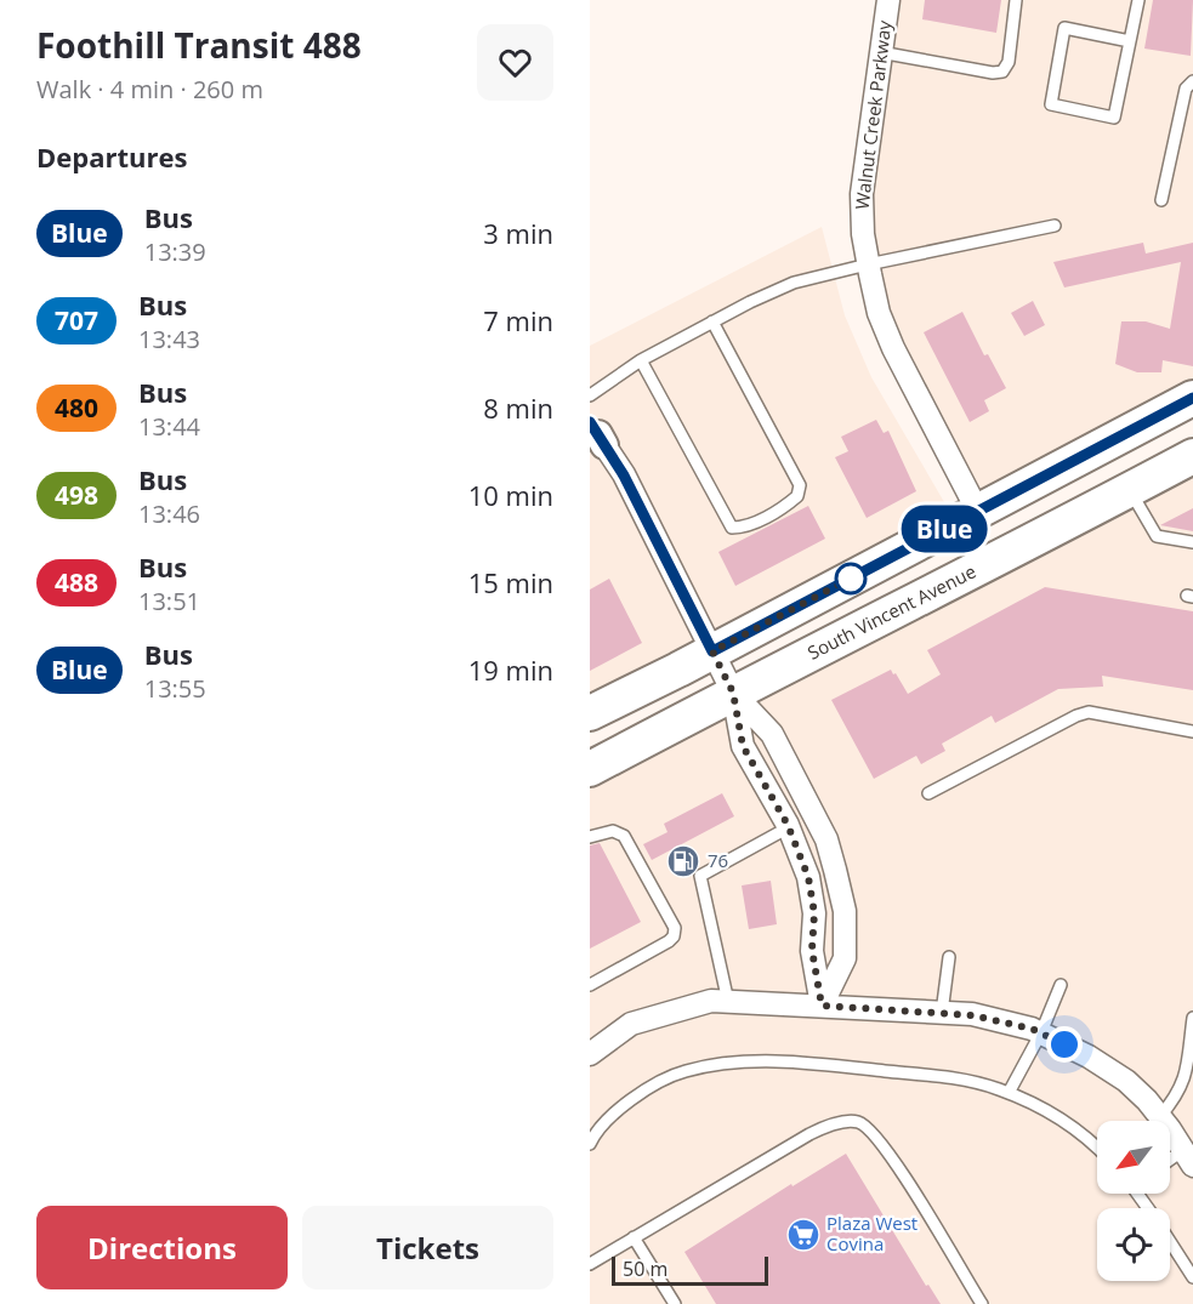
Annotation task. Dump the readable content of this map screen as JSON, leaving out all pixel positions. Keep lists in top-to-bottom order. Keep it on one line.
{"streets":{"main road":["South Vincent Avenue"],"street":["Walnut Creek Parkway"]},"places":{"fuel station":["76"],"supermarket":["Plaza West Covina"]},"lines":["bus line Blue"],"scale_bar":"50 m","north":"bottom left","page":{"heading":[["Foothill Transit 488","Walk · 4 min · 260 m"],"Departures"],"on_map":"Blue","list":[{"mark":"Blue","name":"Bus","note":"13:39","value":"3 min"},{"mark":"707","name":"Bus","note":"13:43","value":"7 min"},{"mark":"480","name":"Bus","note":"13:44","value":"8 min"},{"mark":"498","name":"Bus","note":"13:46","value":"10 min"},{"mark":"488","name":"Bus","note":"13:51","value":"15 min"},{"mark":"Blue","name":"Bus","note":"13:55","value":"19 min"}],"buttons":["Directions","Tickets"],"scale":"50 m"}}
